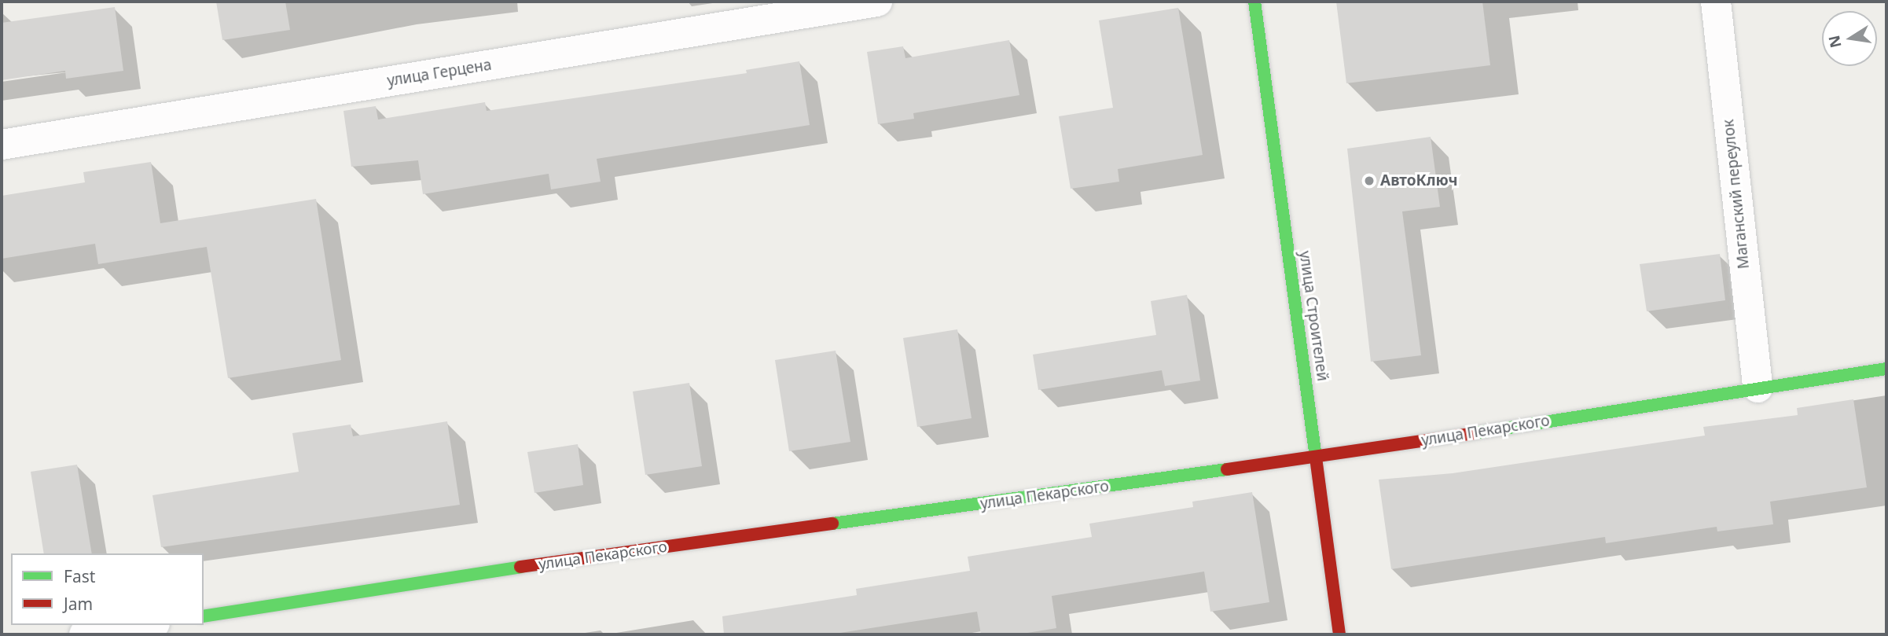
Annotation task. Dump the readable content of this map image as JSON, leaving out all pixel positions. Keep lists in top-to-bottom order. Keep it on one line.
{"streets":{"street":["улица Герцена","Маганский переулок","улица Строителей","улица Пекарского"]},"crossings":[["Маганский переулок","улица Пекарского"],["улица Строителей","улица Пекарского"]],"places":["АвтоКлюч"],"legend":["Fast","Jam"],"north":"left"}
